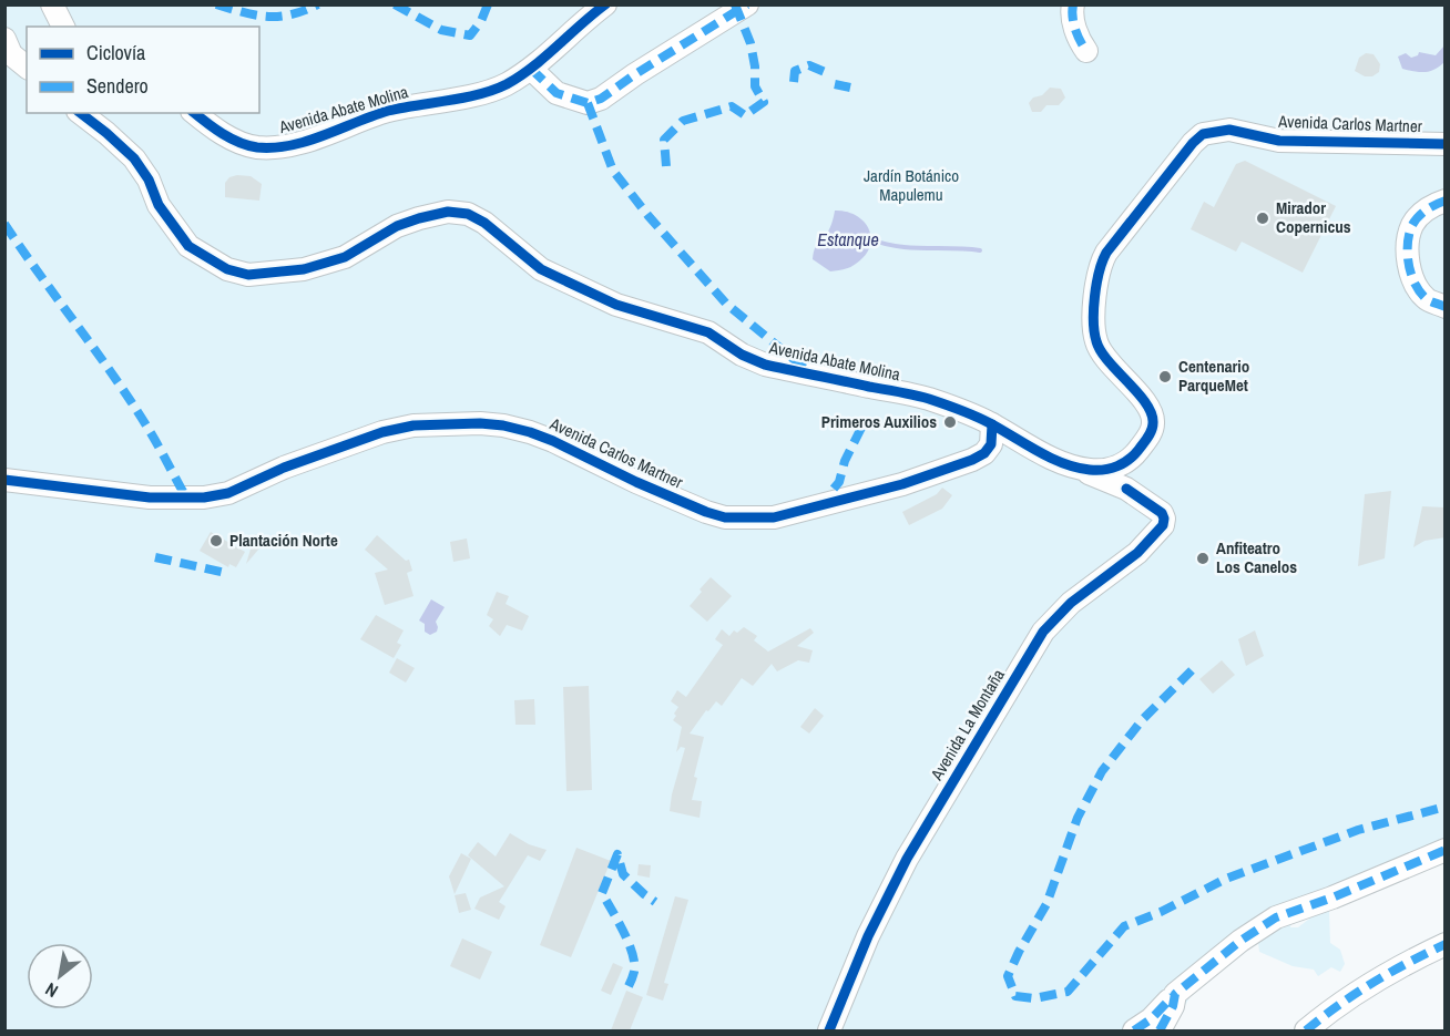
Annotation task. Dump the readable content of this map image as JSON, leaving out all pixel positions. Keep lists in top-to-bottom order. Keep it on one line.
{"streets":{"street":["Avenida Abate Molina","Avenida Carlos Martner","Avenida La Montaña"]},"crossings":[["Avenida Abate Molina","Avenida Carlos Martner"],["Avenida Abate Molina","Avenida La Montaña"],["Avenida Carlos Martner","Avenida La Montaña"]],"water":["Estanque"],"parks":["Jardín Botánico Mapulemu"],"places":["Mirador Copernicus","Centenario ParqueMet","Primeros Auxilios","Plantación Norte","Anfiteatro Los Canelos"],"legend":["Ciclovía","Sendero"],"north":"bottom left"}
